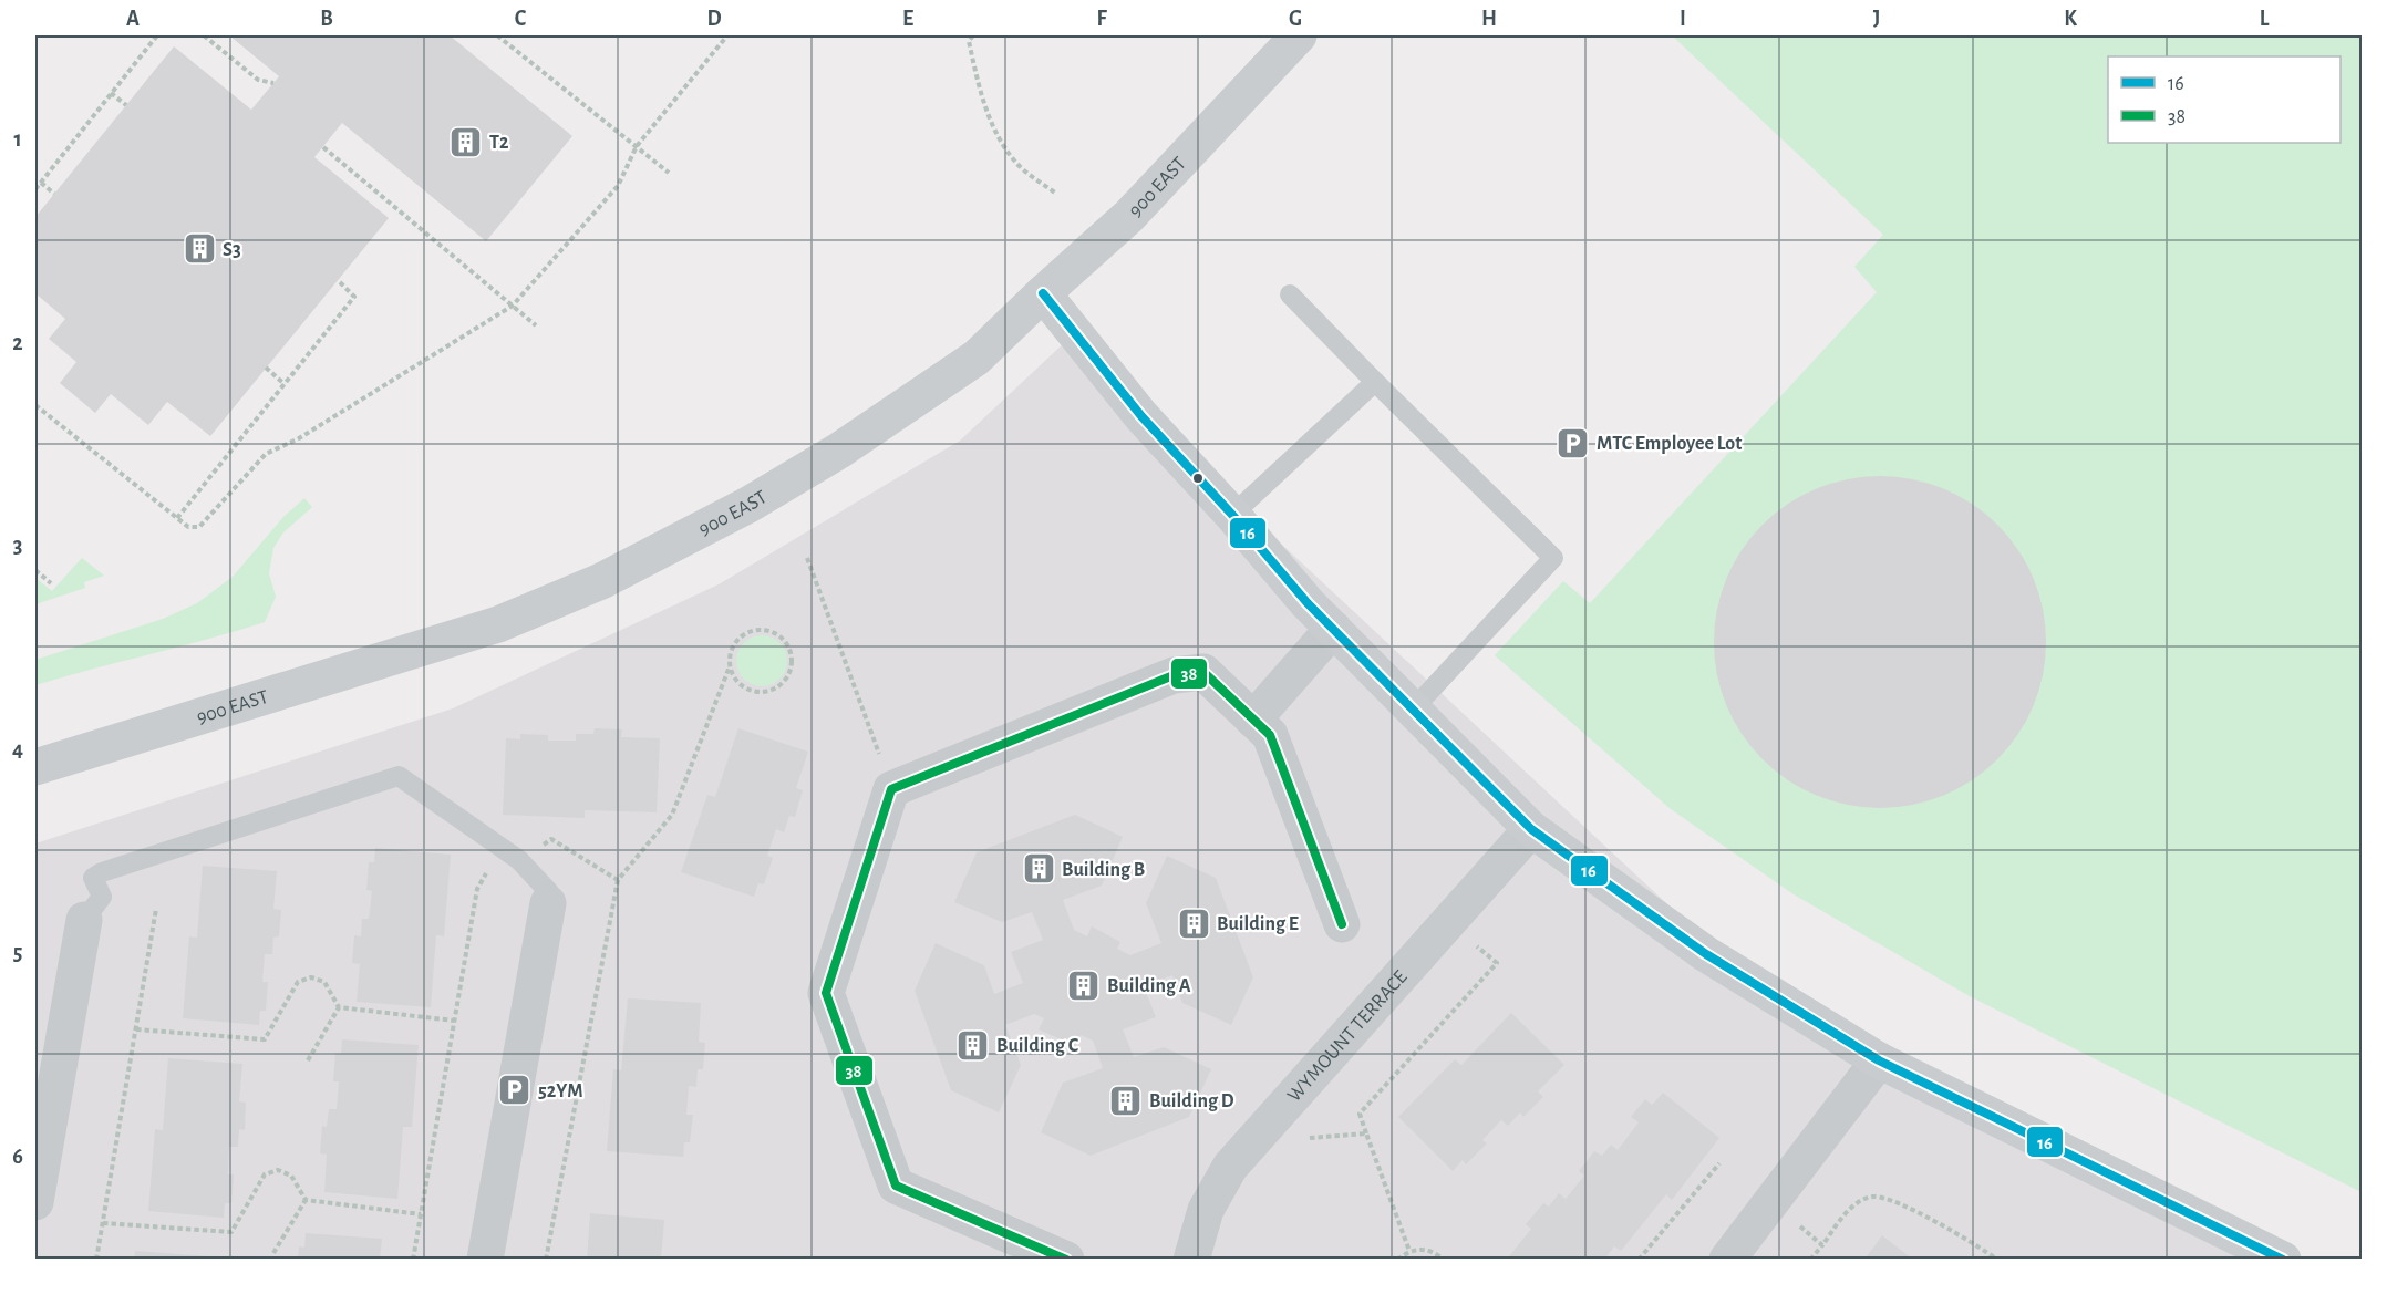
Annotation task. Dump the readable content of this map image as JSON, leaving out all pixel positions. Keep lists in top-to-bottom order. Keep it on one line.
{"streets":{"street":["900 EAST","WYMOUNT TERRACE"]},"places":{"building":["T2","S3","Building B","Building E","Building A","Building C","Building D"],"parking":["MTC Employee Lot","52YM"]},"lines":["transit line 16","transit line 38"],"legend":["16","38"],"grid":{"columns":["A","B","C","D","E","F","G","H","I","J","K","L"],"rows":["1","2","3","4","5","6"]}}
